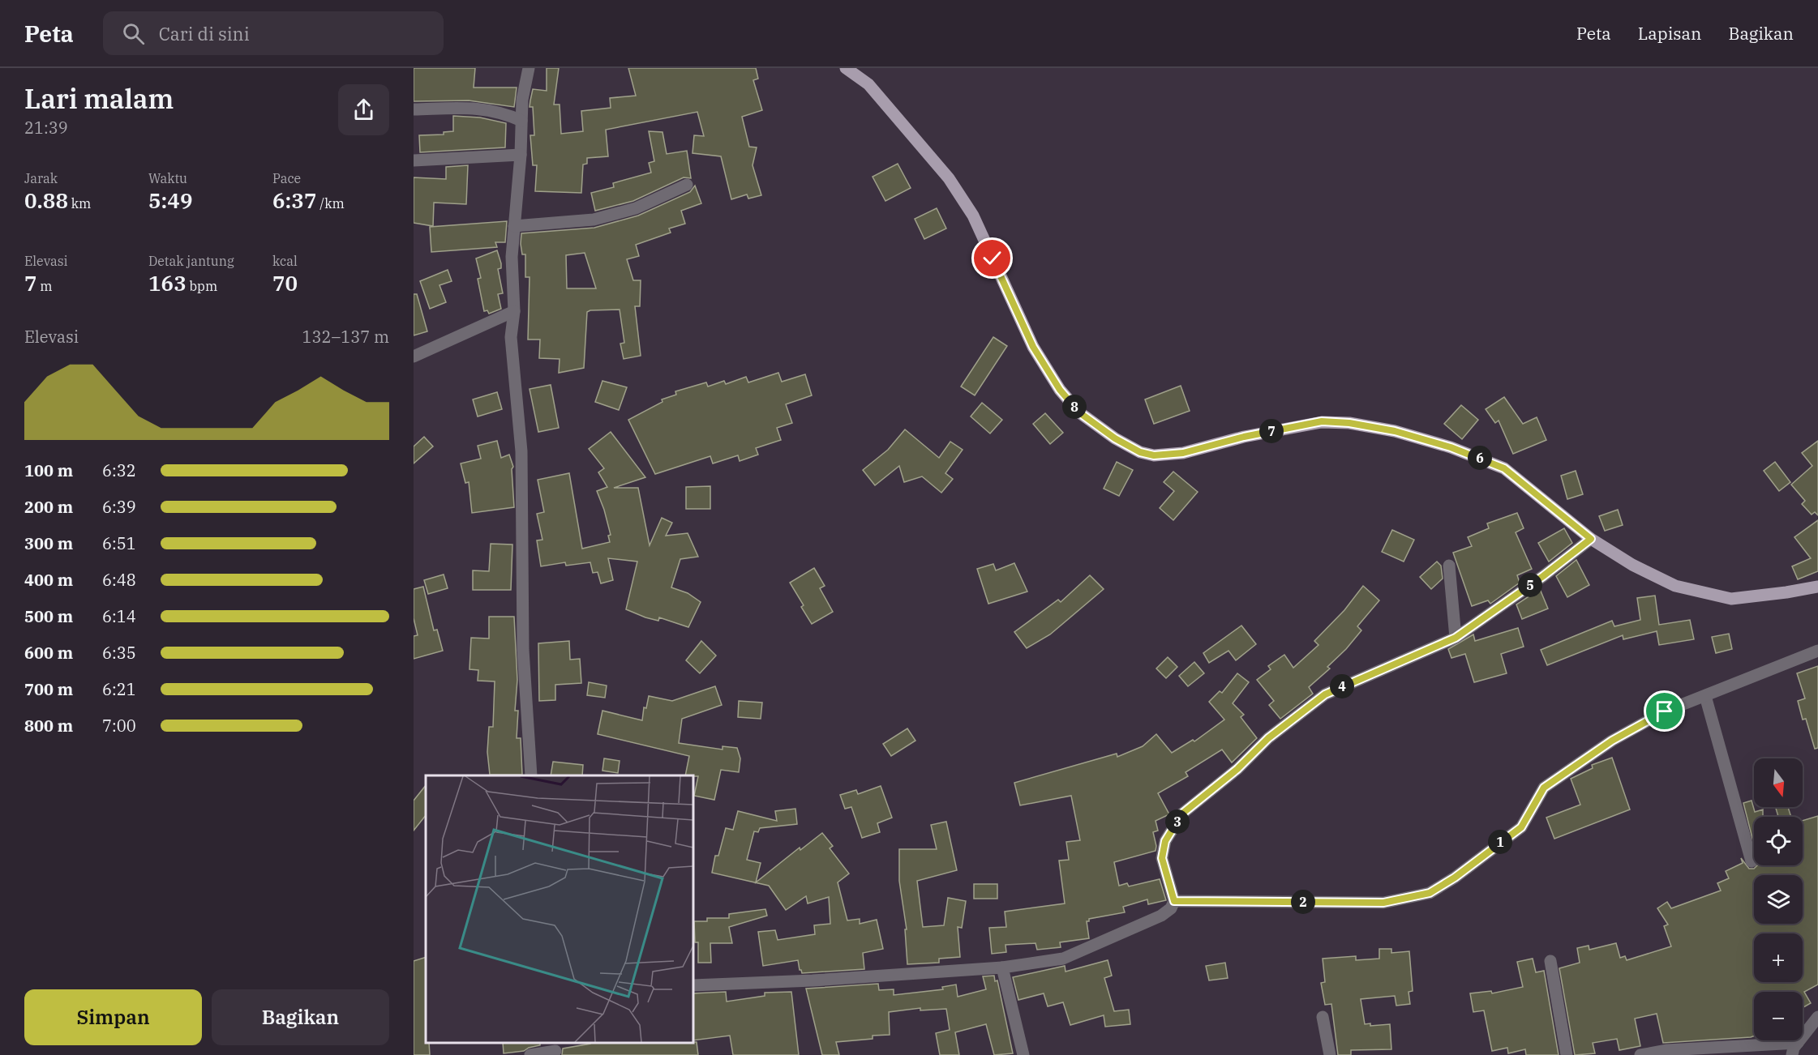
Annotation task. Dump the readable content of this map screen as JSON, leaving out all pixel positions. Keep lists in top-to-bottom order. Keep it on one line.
{"north":"bottom","page":{"header":"Peta","search":"Cari di sini","nav":["Peta","Lapisan","Bagikan"],"heading":["Lari malam","21:39"],"stats":[["Jarak","0.88 km"],["Waktu","5:49"],["Pace","6:37 /km"],["Elevasi","7 m"],["Detak jantung","163 bpm"],["kcal","70"]],"chart":["Elevasi","132–137 m"],"pins":["8","7","6","5","4","3","1","2"],"list":[{"name":"100 m","note":"6:32"},{"name":"200 m","note":"6:39"},{"name":"300 m","note":"6:51"},{"name":"400 m","note":"6:48"},{"name":"500 m","note":"6:14"},{"name":"600 m","note":"6:35"},{"name":"700 m","note":"6:21"},{"name":"800 m","note":"7:00"}],"map_buttons":["+","−"],"buttons":["Simpan","Bagikan"]}}
